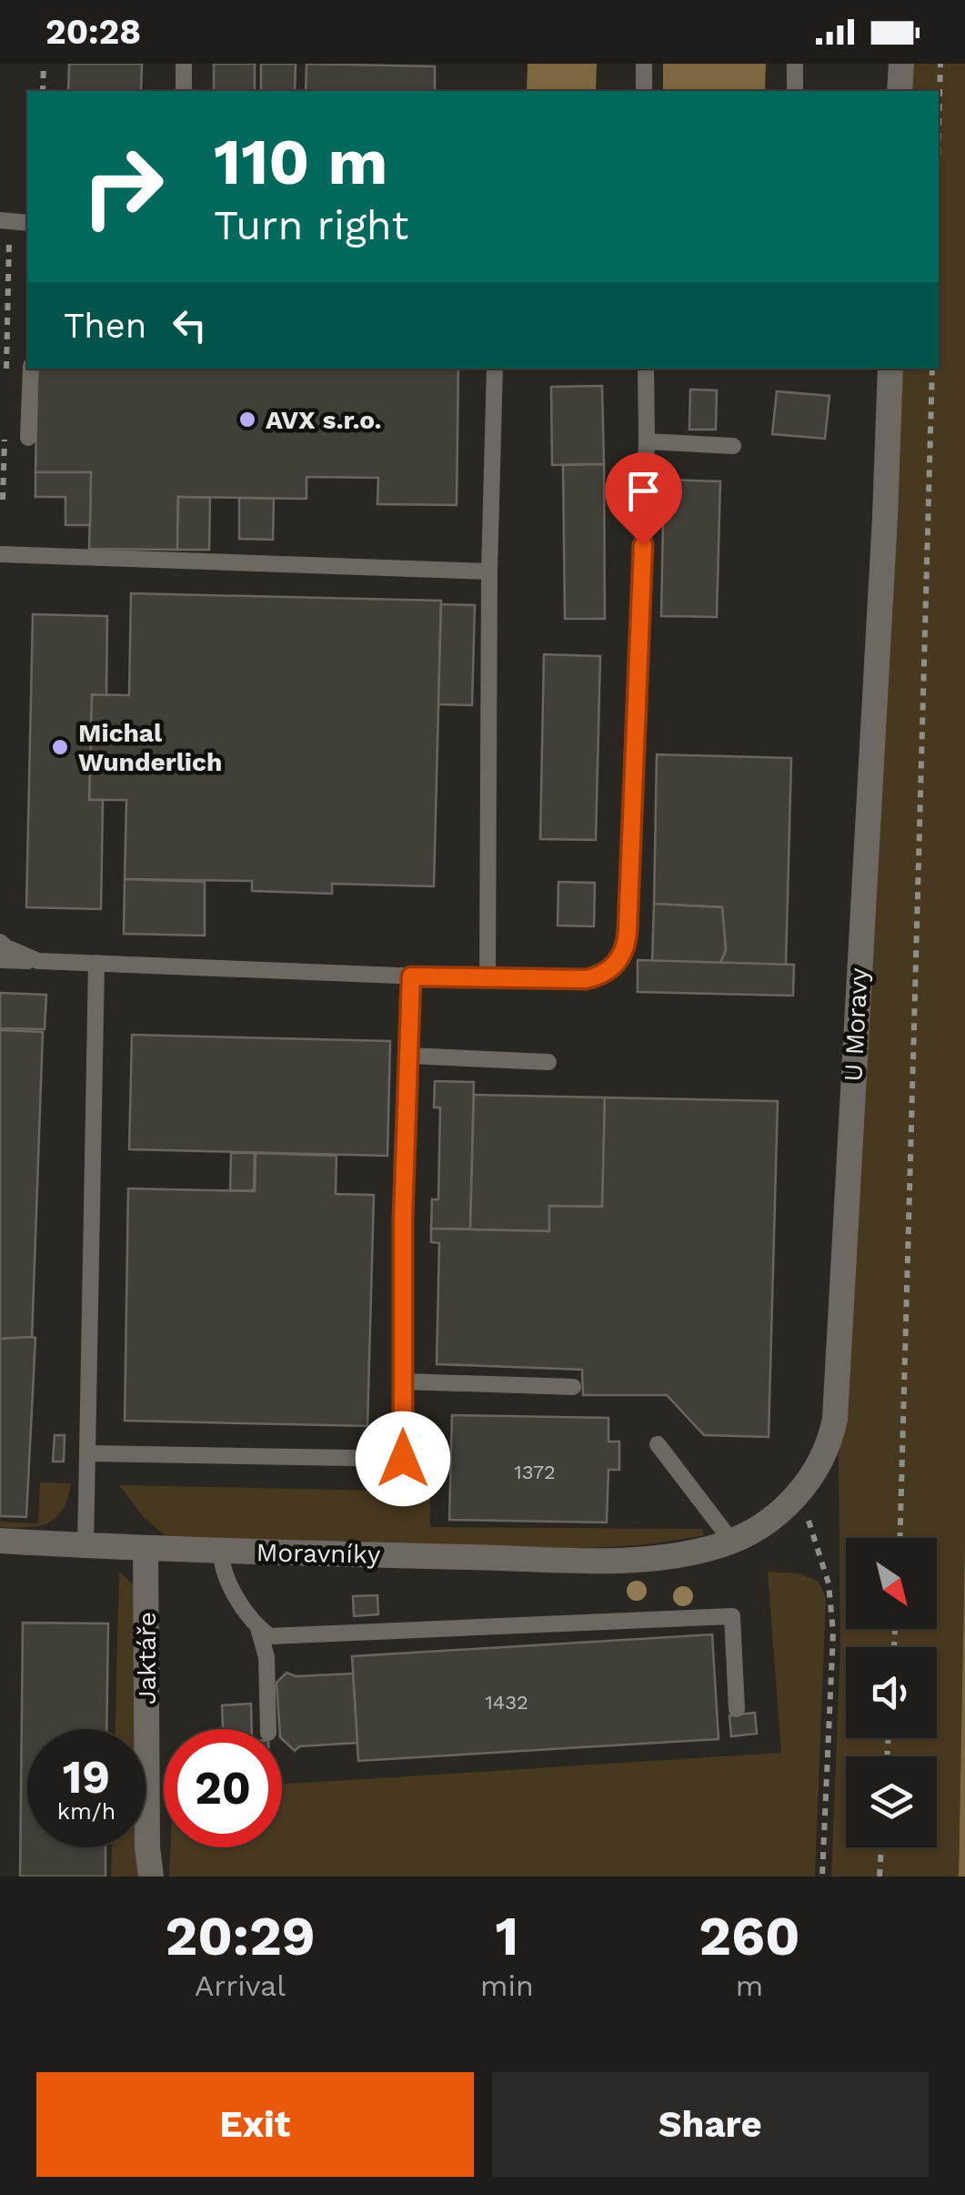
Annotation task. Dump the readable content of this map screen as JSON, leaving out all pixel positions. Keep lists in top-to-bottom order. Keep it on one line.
{"streets":{"street":["U Moravy","Moravníky","Jaktáře"]},"crossings":[["U Moravy","Moravníky"],["Moravníky","Jaktáře"]],"places":["AVX s.r.o.","Michal Wunderlich"],"house_numbers":["1372","1432"],"north":"bottom right","page":{"status":"20:28","turn":["110 m","Turn right"],"then":"Then","speed":"19 km/h","limit":"20","eta":["20:29","Arrival","1","min","260","m"],"buttons":["Exit","Share"]}}
